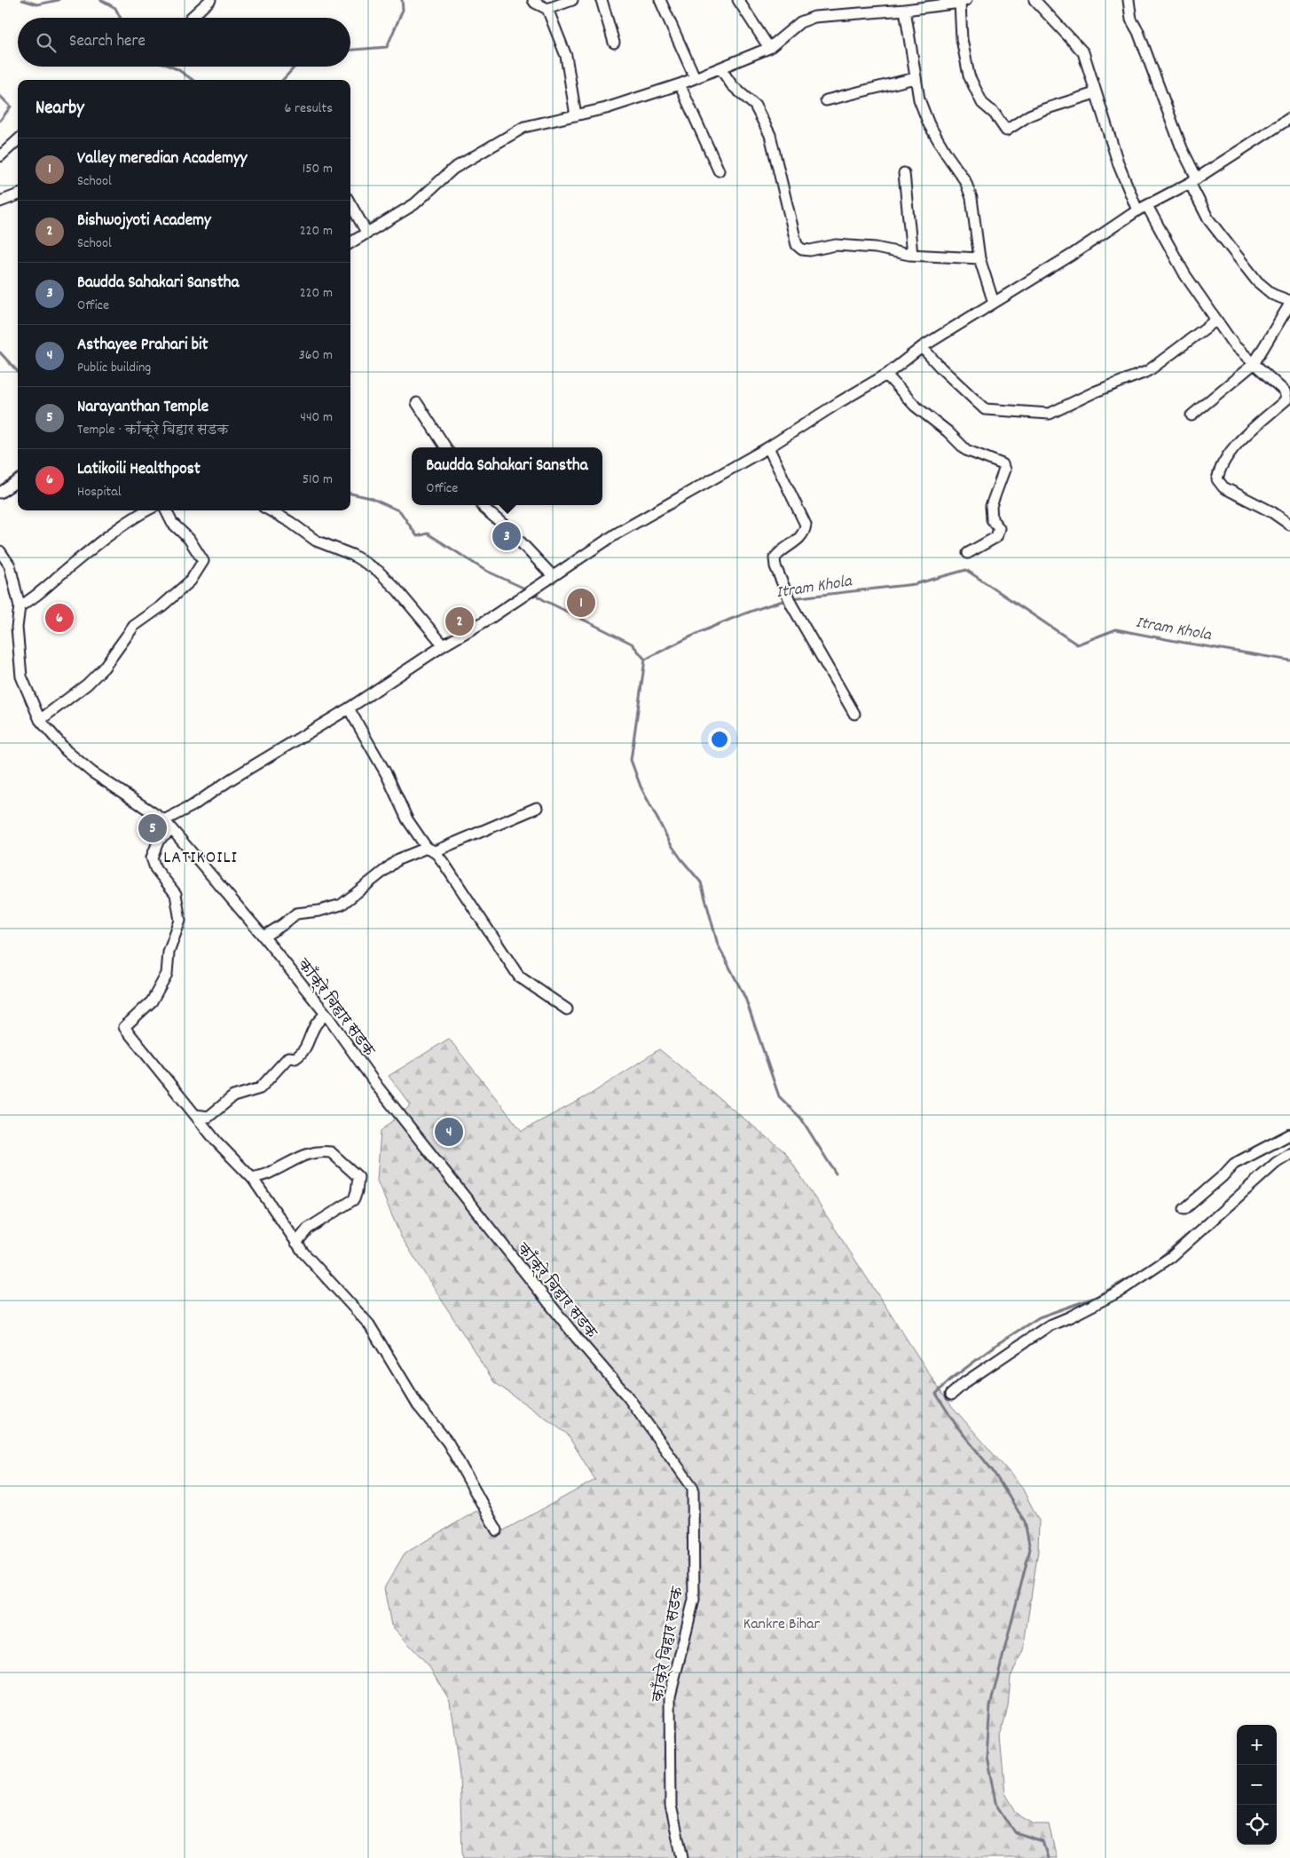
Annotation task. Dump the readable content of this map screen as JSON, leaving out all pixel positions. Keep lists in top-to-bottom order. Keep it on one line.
{"streets":{"street":["काँक्रे बिहार सडक"]},"districts":["LATIKOILI"],"water":["Itram Khola"],"parks":["Kankre Bihar"],"page":{"search":"Search here","heading":["Nearby","6 results"],"list":[{"mark":"1","name":"Valley meredian Academyy","note":"School","value":"150 m"},{"mark":"2","name":"Bishwojyoti Academy","note":"School","value":"220 m"},{"mark":"3","name":"Baudda Sahakari Sanstha","note":"Office","value":"220 m"},{"mark":"4","name":"Asthayee Prahari bit","note":"Public building","value":"360 m"},{"mark":"5","name":"Narayanthan Temple","note":"Temple · काँक्रे बिहार सडक","value":"440 m"},{"mark":"6","name":"Latikoili Healthpost","note":"Hospital","value":"510 m"}],"popup":["Baudda Sahakari Sanstha","Office"],"pins":["3","1","6","2","5","4"],"map_buttons":["+","−"]}}
